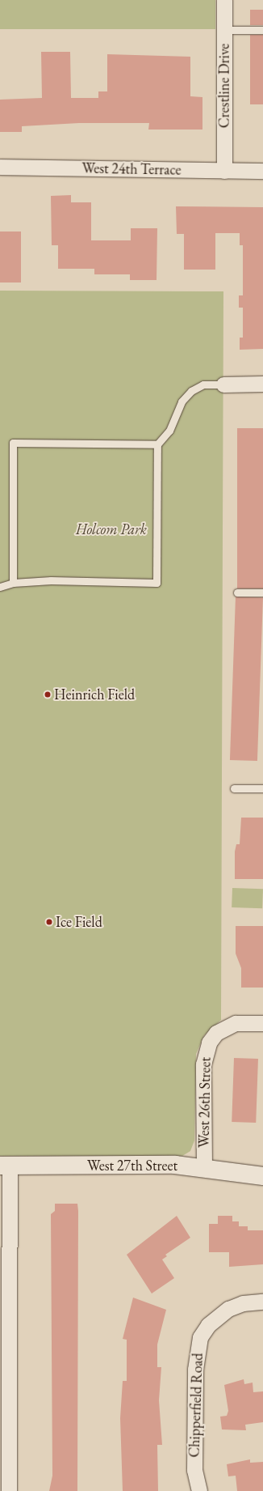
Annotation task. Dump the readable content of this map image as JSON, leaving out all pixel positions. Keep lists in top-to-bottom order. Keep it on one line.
{"streets":{"street":["Crestline Drive","West 24th Terrace","West 26th Street","West 27th Street","Chipperfield Road"]},"crossings":[["Crestline Drive","West 24th Terrace"],["West 26th Street","West 27th Street"]],"parks":["Holcom Park"],"places":["Heinrich Field","Ice Field"]}
